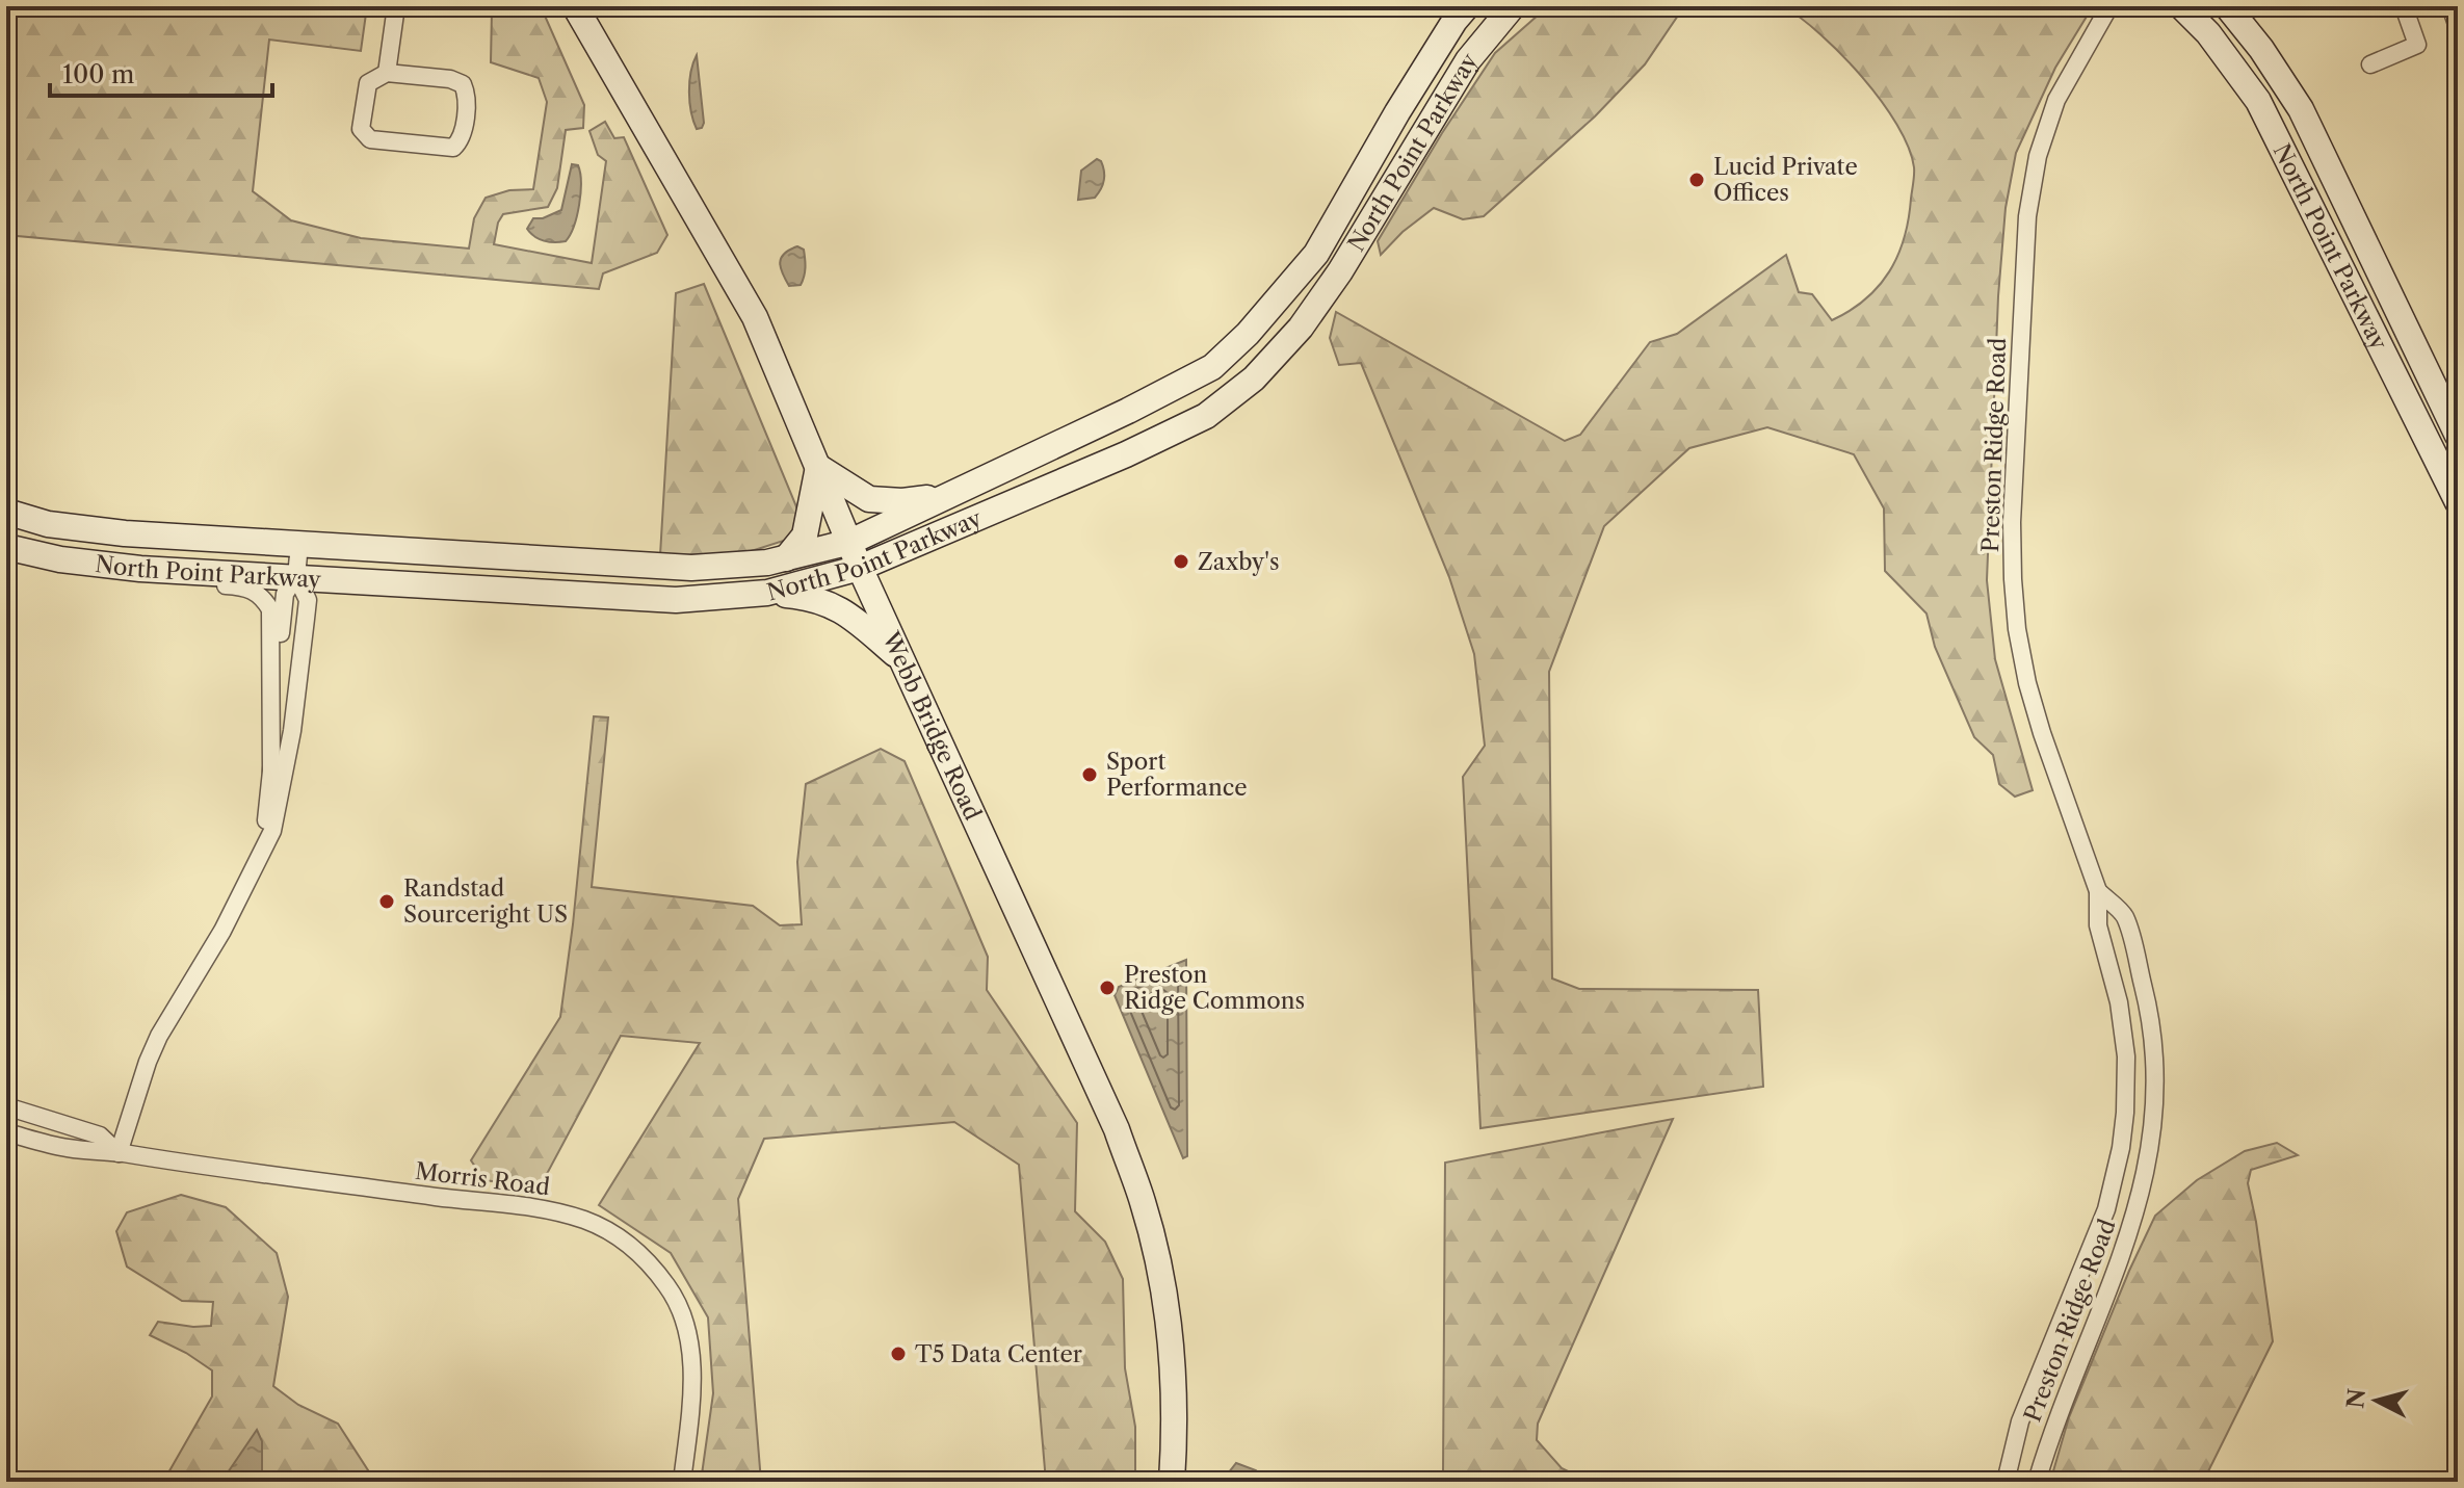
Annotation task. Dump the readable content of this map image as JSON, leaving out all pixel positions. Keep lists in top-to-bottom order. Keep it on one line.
{"streets":{"street":["North Point Parkway","Preston Ridge Road","Webb Bridge Road","Morris Road"]},"crossings":[["North Point Parkway","Webb Bridge Road"]],"places":["Lucid Private Offices","Zaxby's","Sport Performance","Randstad Sourceright US","Preston Ridge Commons","T5 Data Center"],"scale_bar":"100 m","north":"left"}
